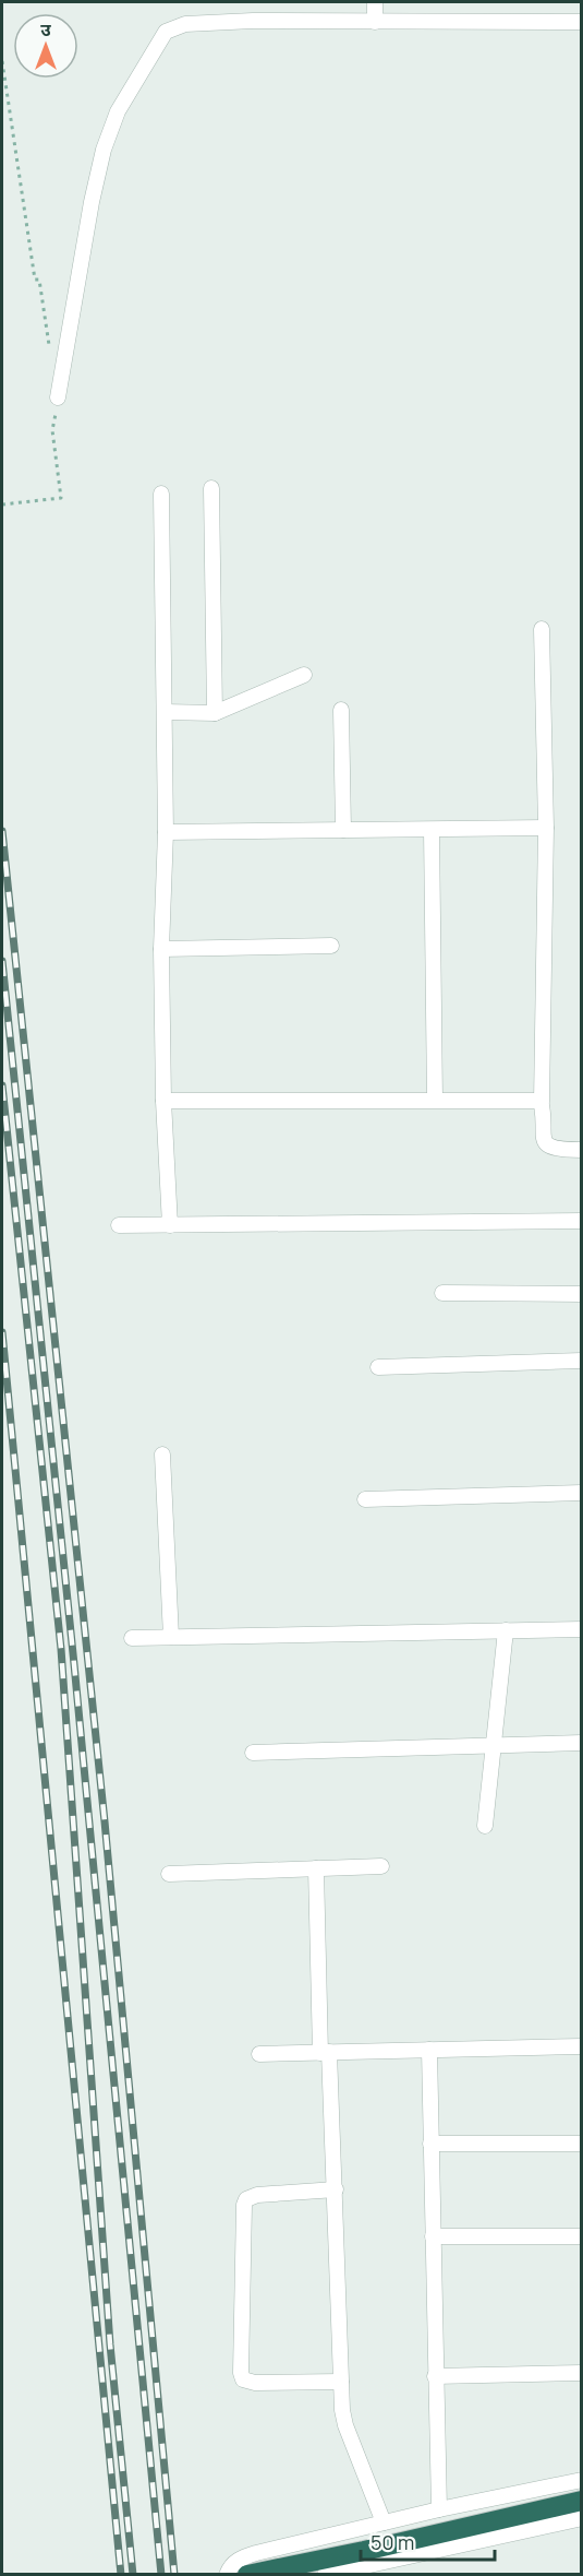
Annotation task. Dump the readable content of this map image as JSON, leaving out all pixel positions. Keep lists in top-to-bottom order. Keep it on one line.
{"scale_bar":"50 m","north":"top"}
